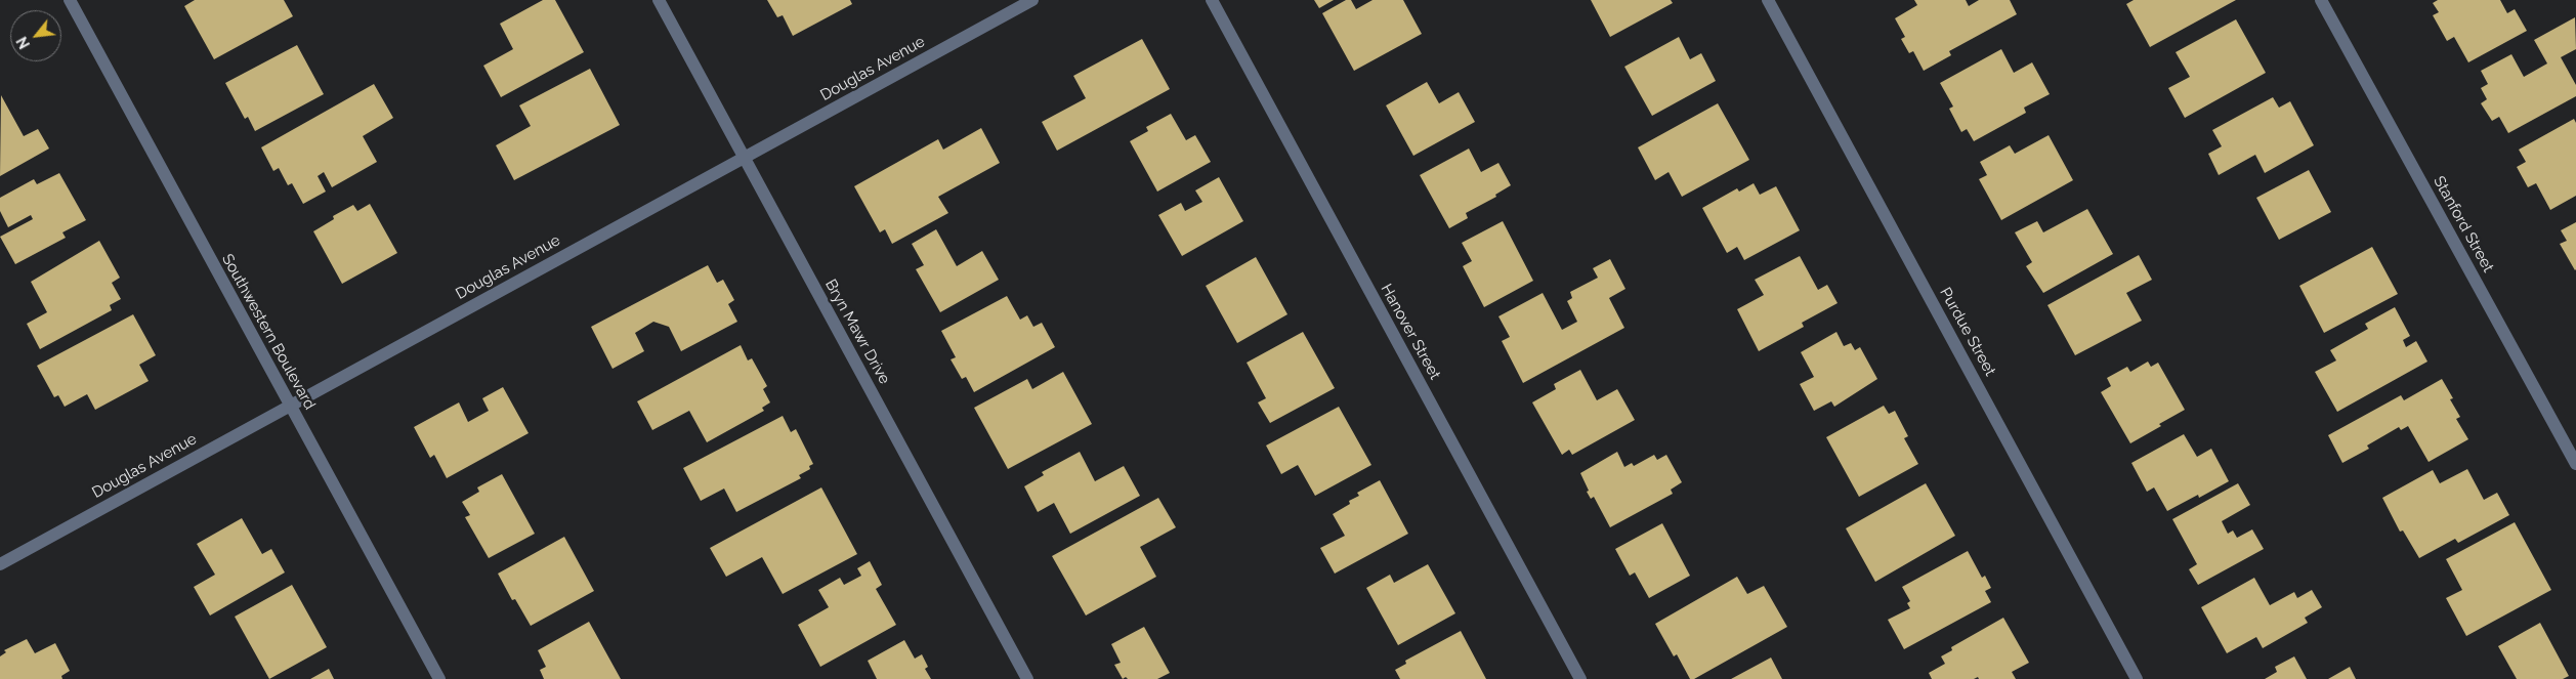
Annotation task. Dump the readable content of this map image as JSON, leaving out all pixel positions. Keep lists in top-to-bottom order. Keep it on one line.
{"streets":{"street":["Douglas Avenue","Stanford Street","Southwestern Boulevard","Bryn Mawr Drive","Hanover Street","Purdue Street"]},"crossings":[["Douglas Avenue","Southwestern Boulevard"],["Douglas Avenue","Bryn Mawr Drive"]],"north":"bottom left"}
